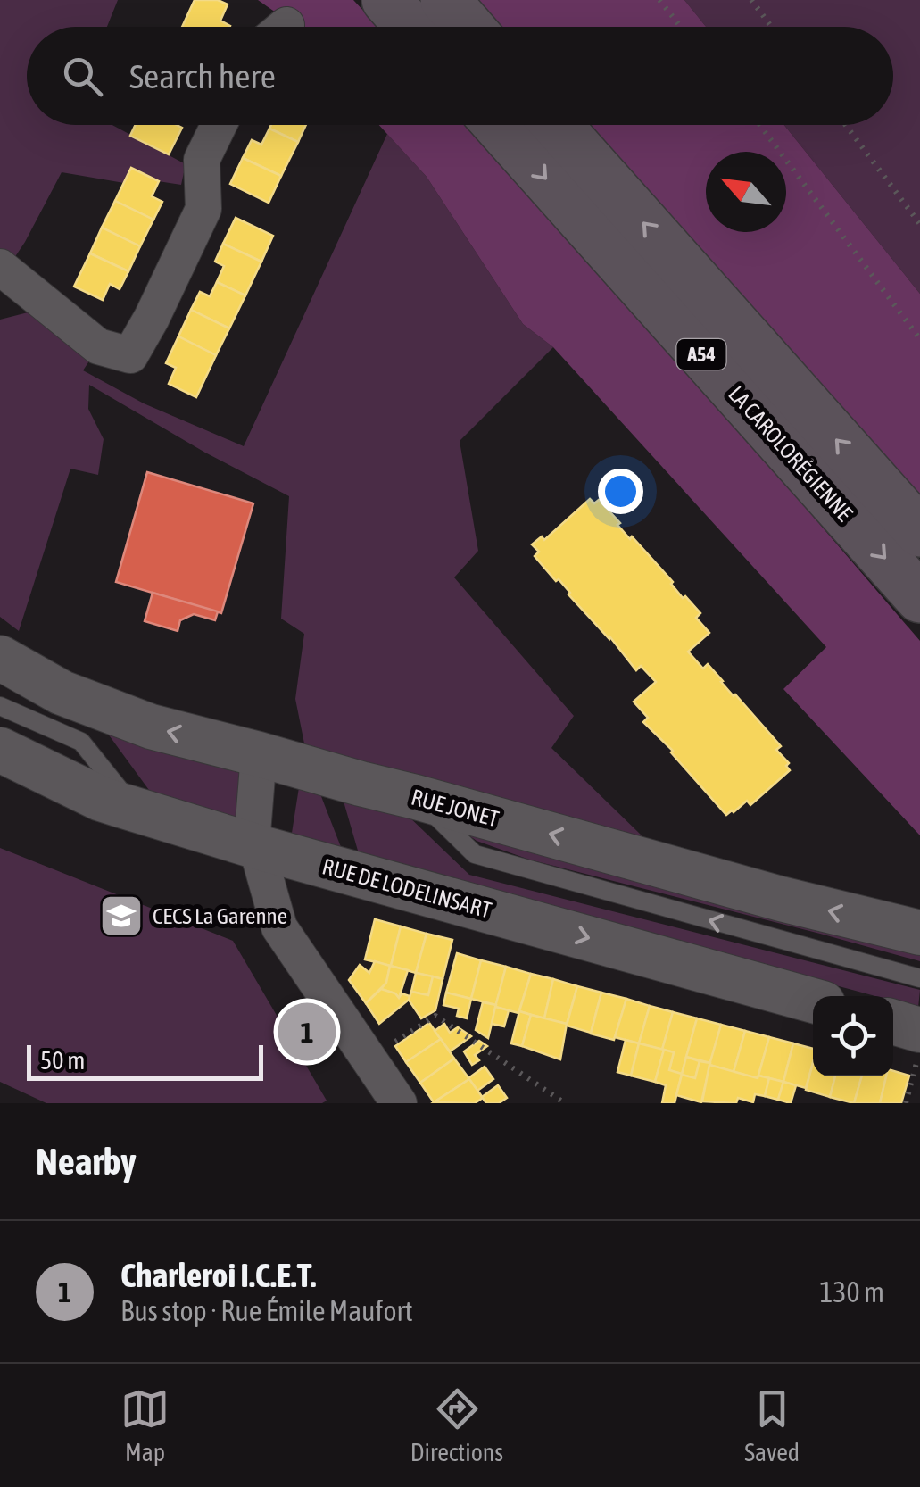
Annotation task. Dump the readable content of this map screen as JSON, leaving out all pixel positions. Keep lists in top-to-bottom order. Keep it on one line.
{"streets":{"highway":["A54","LA CAROLORÉGIENNE"],"street":["RUE JONET","RUE DE LODELINSART"]},"one_way":["RUE JONET","RUE DE LODELINSART"],"places":{"school or university":["CECS La Garenne"]},"scale_bar":"50 m","north":"top left","page":{"search":"Search here","pins":"1","scale":"50 m","heading":"Nearby","list":[{"mark":"1","name":"Charleroi I.C.E.T.","note":"Bus stop · Rue Émile Maufort","value":"130 m"}],"nav":["Map","Directions","Saved"]}}
